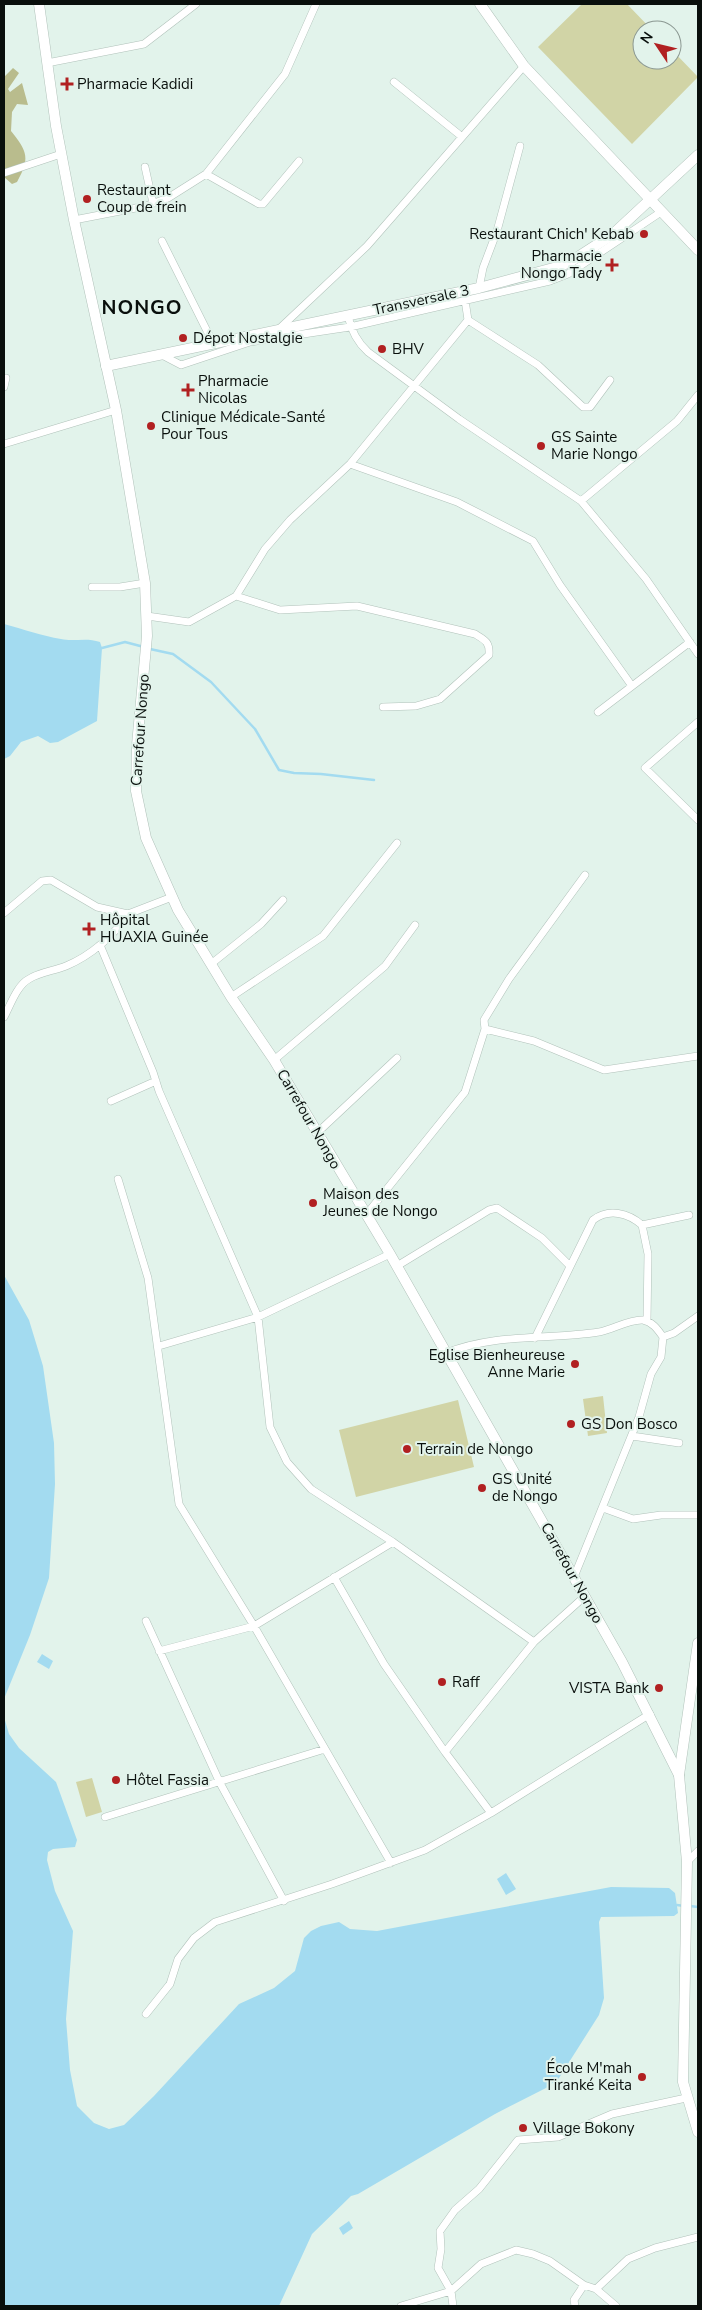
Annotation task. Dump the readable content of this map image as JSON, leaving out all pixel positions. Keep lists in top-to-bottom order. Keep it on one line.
{"streets":{"main road":["Transversale 3","Carrefour Nongo"]},"crossings":[["Transversale 3","Carrefour Nongo"]],"districts":["NONGO"],"places":{"health":["Pharmacie Kadidi","Pharmacie Nongo Tady","Pharmacie Nicolas","Hôpital HUAXIA Guinée"],"other":["Restaurant Coup de frein","Restaurant Chich' Kebab","Dépot Nostalgie","BHV","Clinique Médicale-Santé Pour Tous","GS Sainte Marie Nongo","Maison des Jeunes de Nongo","Eglise Bienheureuse Anne Marie","GS Don Bosco","Terrain de Nongo","GS Unité de Nongo","Raff","VISTA Bank","Hôtel Fassia","École M'mah Tiranké Keita","Village Bokony"]},"north":"top left"}
